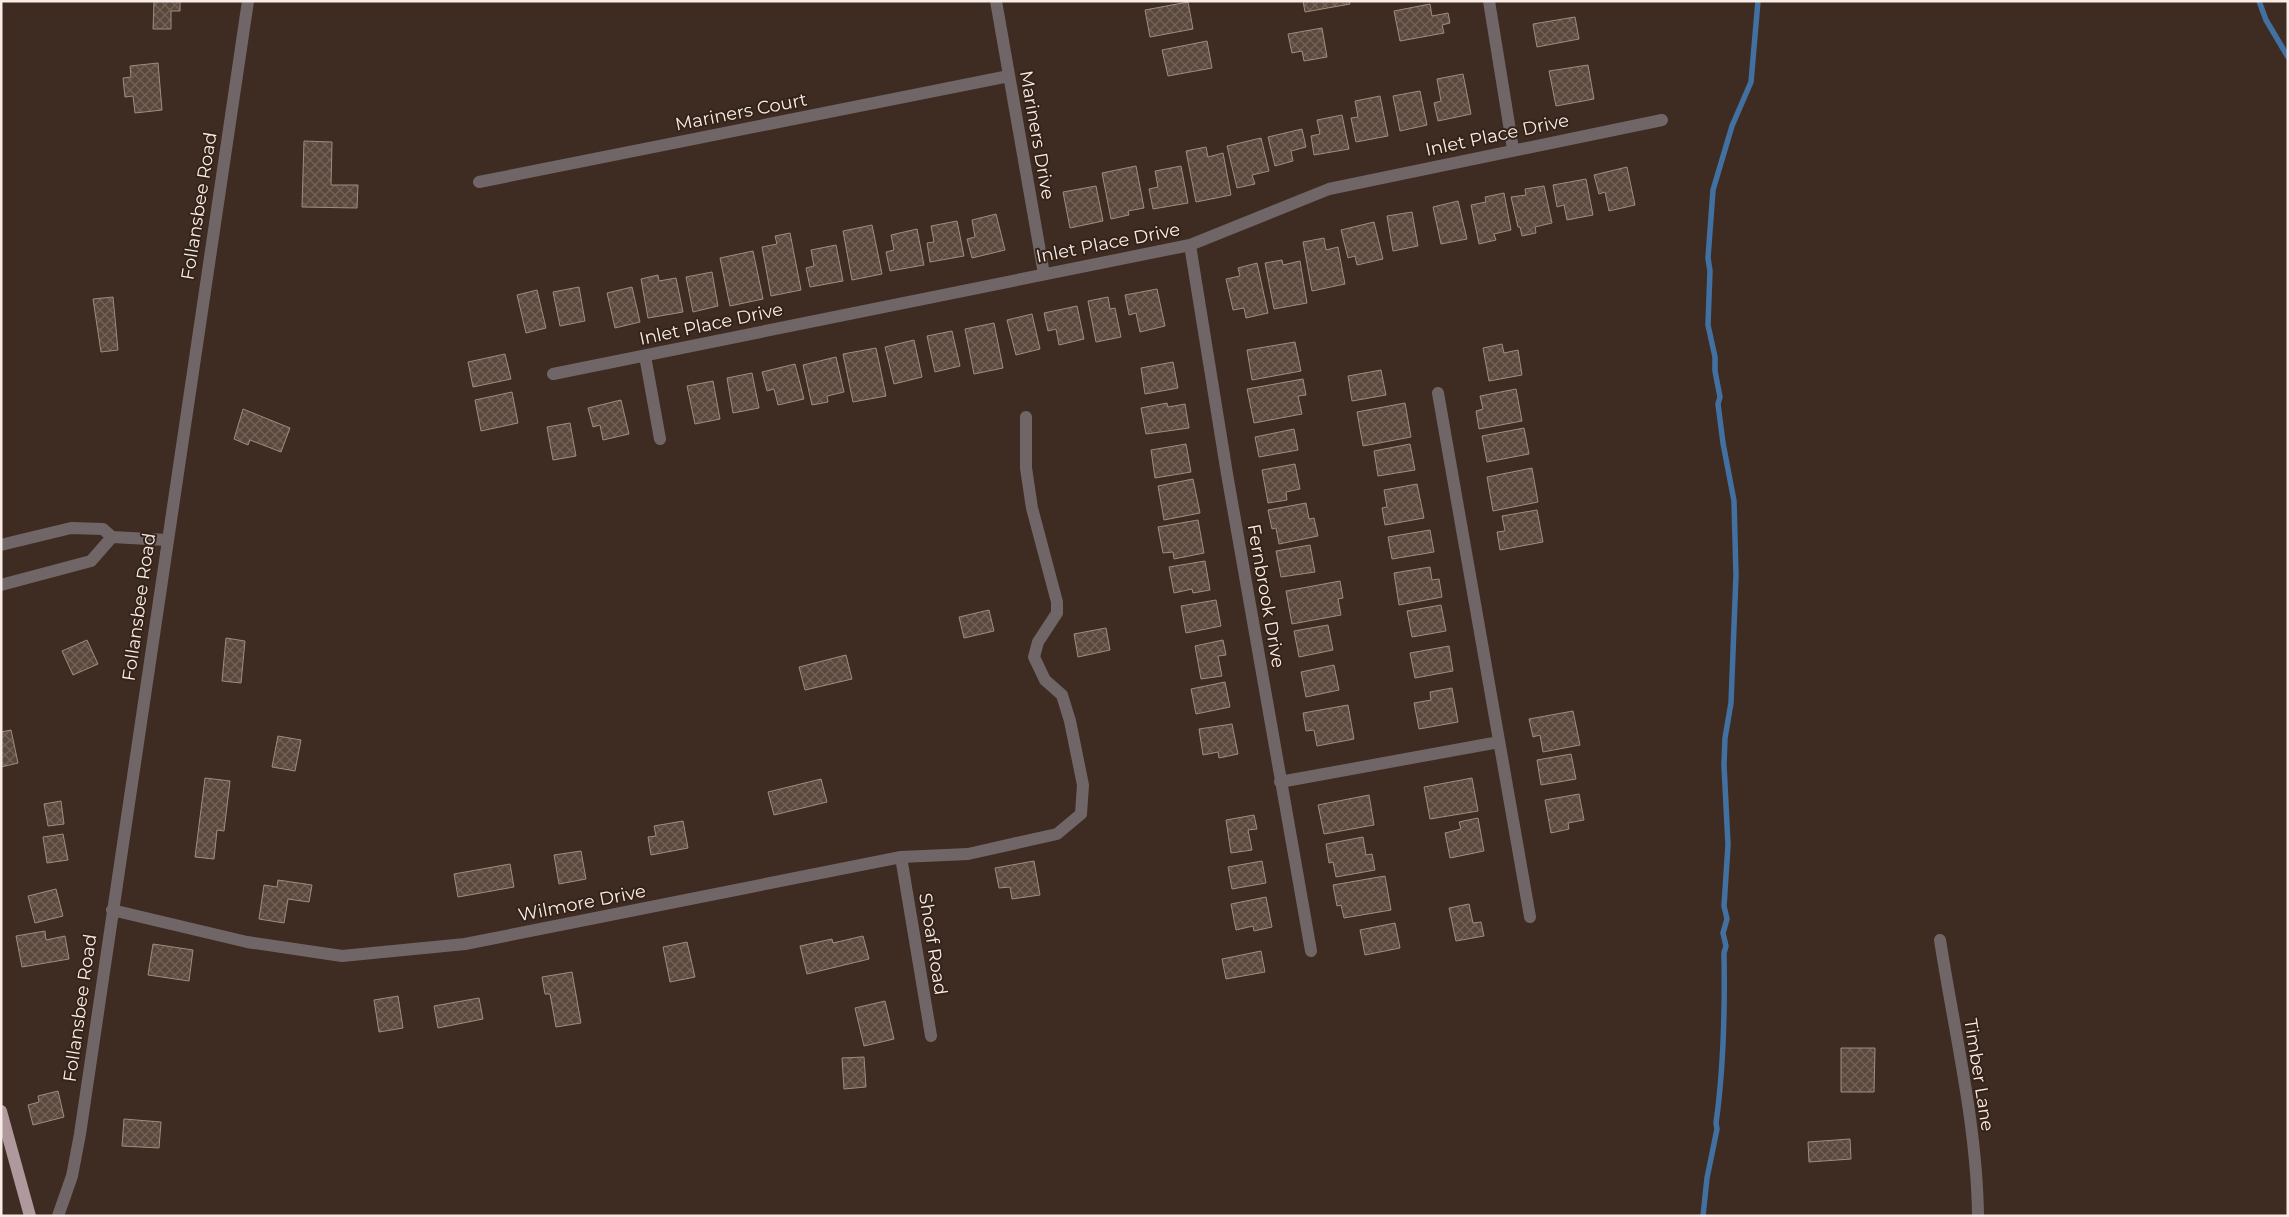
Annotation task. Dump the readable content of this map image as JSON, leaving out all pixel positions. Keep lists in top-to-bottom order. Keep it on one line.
{"streets":{"street":["Mariners Court","Mariners Drive","Inlet Place Drive","Follansbee Road","Fernbrook Drive","Wilmore Drive","Shoaf Road","Timber Lane"]},"crossings":[["Mariners Court","Mariners Drive"],["Mariners Drive","Inlet Place Drive"],["Inlet Place Drive","Fernbrook Drive"],["Follansbee Road","Wilmore Drive"],["Wilmore Drive","Shoaf Road"]]}
